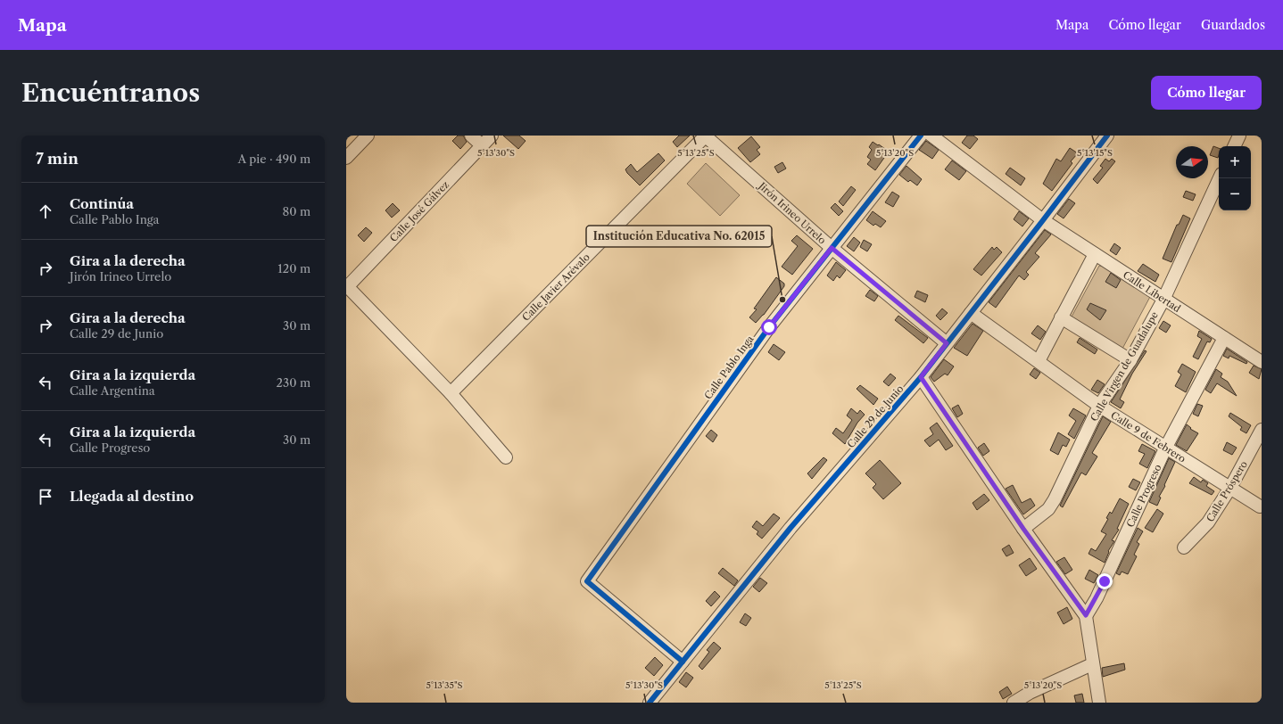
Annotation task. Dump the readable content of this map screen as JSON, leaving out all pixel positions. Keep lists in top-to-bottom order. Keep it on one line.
{"streets":{"street":["Calle José Gálvez","Jirón Irineo Urrelo","Calle Javier Arévalo","Calle Libertad","Calle Virgen de Guadalupe","Calle Pablo Inga","Calle 29 de Junio","Calle 9 de Febrero","Calle Próspero","Calle Progreso"]},"crossings":[["Jirón Irineo Urrelo","Calle Javier Arévalo"],["Jirón Irineo Urrelo","Calle Pablo Inga"],["Jirón Irineo Urrelo","Calle 29 de Junio"],["Calle Libertad","Calle Virgen de Guadalupe"],["Calle Libertad","Calle 29 de Junio"],["Calle Libertad","Calle Progreso"],["Calle Virgen de Guadalupe","Calle 9 de Febrero"],["Calle Pablo Inga","Calle 29 de Junio"],["Calle 29 de Junio","Calle 9 de Febrero"],["Calle 9 de Febrero","Calle Próspero"],["Calle 9 de Febrero","Calle Progreso"]],"places":["Institución Educativa No. 62015"],"north":"right","page":{"header":"Mapa","nav":["Mapa","Cómo llegar","Guardados"],"buttons":"Cómo llegar","title":"Encuéntranos","heading":["7 min","A pie · 490 m"],"map_buttons":["+","−"],"list":[["Continúa","Calle Pablo Inga","80 m"],["Gira a la derecha","Jirón Irineo Urrelo","120 m"],["Gira a la derecha","Calle 29 de Junio","30 m"],["Gira a la izquierda","Calle Argentina","230 m"],["Gira a la izquierda","Calle Progreso","30 m"],"Llegada al destino"]},"coordinates":["5°13'30\"S","5°13'25\"S","5°13'20\"S","5°13'15\"S","5°13'35\"S"]}
